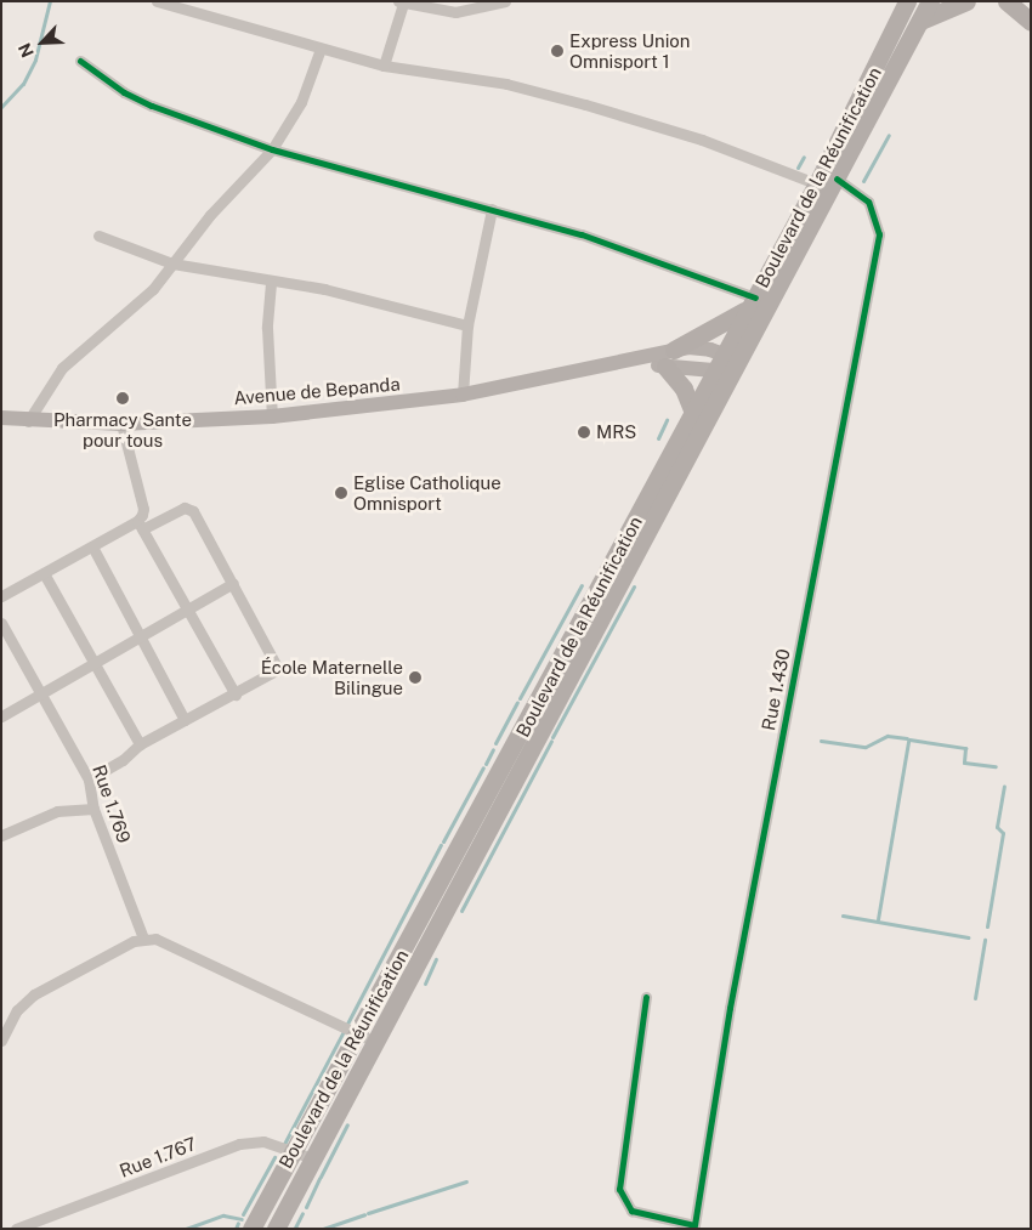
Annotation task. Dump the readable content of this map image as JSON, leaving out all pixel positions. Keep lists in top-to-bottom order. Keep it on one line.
{"streets":{"main road":["Boulevard de la Réunification","Avenue de Bepanda"],"street":["Rue 1.430","Rue 1.769","Rue 1.767"]},"crossings":[["Boulevard de la Réunification","Avenue de Bepanda"],["Boulevard de la Réunification","Rue 1.430"],["Boulevard de la Réunification","Rue 1.767"]],"places":["Express Union Omnisport 1","Pharmacy Sante pour tous","MRS","Eglise Catholique Omnisport","École Maternelle Bilingue"],"north":"bottom left"}
